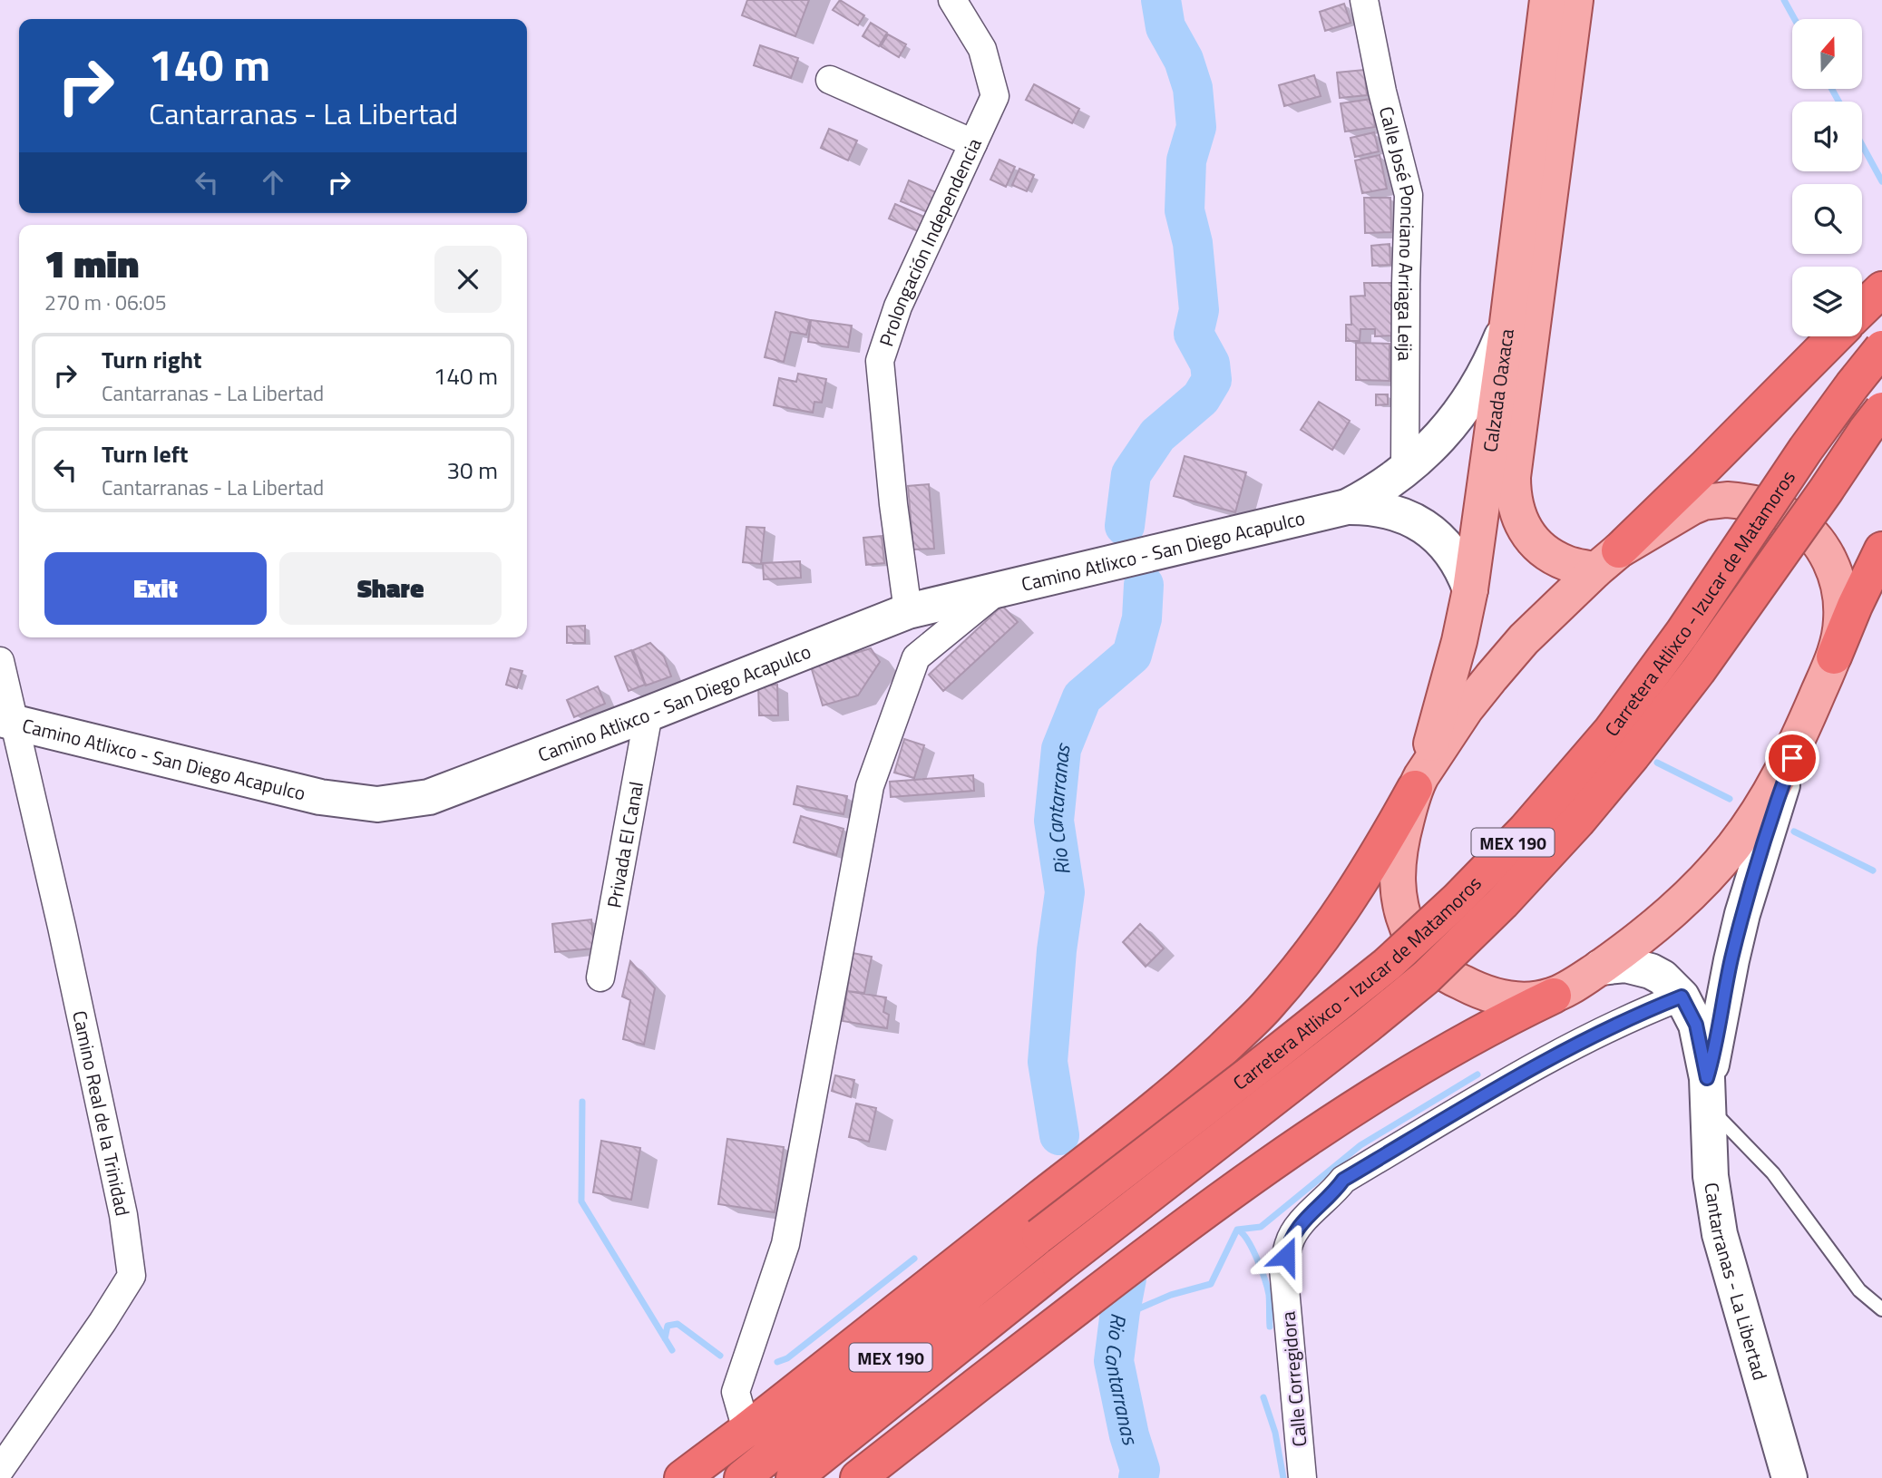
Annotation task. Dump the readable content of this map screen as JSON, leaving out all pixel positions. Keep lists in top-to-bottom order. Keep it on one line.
{"streets":{"highway":["Carretera Atlixco - Izucar de Matamoros","MEX 190"],"main road":["Calzada Oaxaca"],"street":["Calle José Ponciano Arriaga Leija","Prolongación Independencia","Camino Atlixco - San Diego Acapulco","Privada El Canal","Camino Real de la Trinidad","Cantarranas - La Libertad","Calle Corregidora"]},"crossings":[["Calle José Ponciano Arriaga Leija","Camino Atlixco - San Diego Acapulco"],["Prolongación Independencia","Camino Atlixco - San Diego Acapulco"],["Calzada Oaxaca","Camino Atlixco - San Diego Acapulco"],["Camino Atlixco - San Diego Acapulco","Privada El Canal"],["Camino Atlixco - San Diego Acapulco","Camino Real de la Trinidad"],["Cantarranas - La Libertad","Calle Corregidora"]],"water":["Rio Cantarranas"],"north":"top","page":{"turn":["140 m","Cantarranas - La Libertad"],"heading":["1 min","270 m · 06:05"],"list":[{"name":"Turn right","note":"Cantarranas - La Libertad","value":"140 m"},{"name":"Turn left","note":"Cantarranas - La Libertad","value":"30 m"}],"buttons":["Exit","Share"]}}
